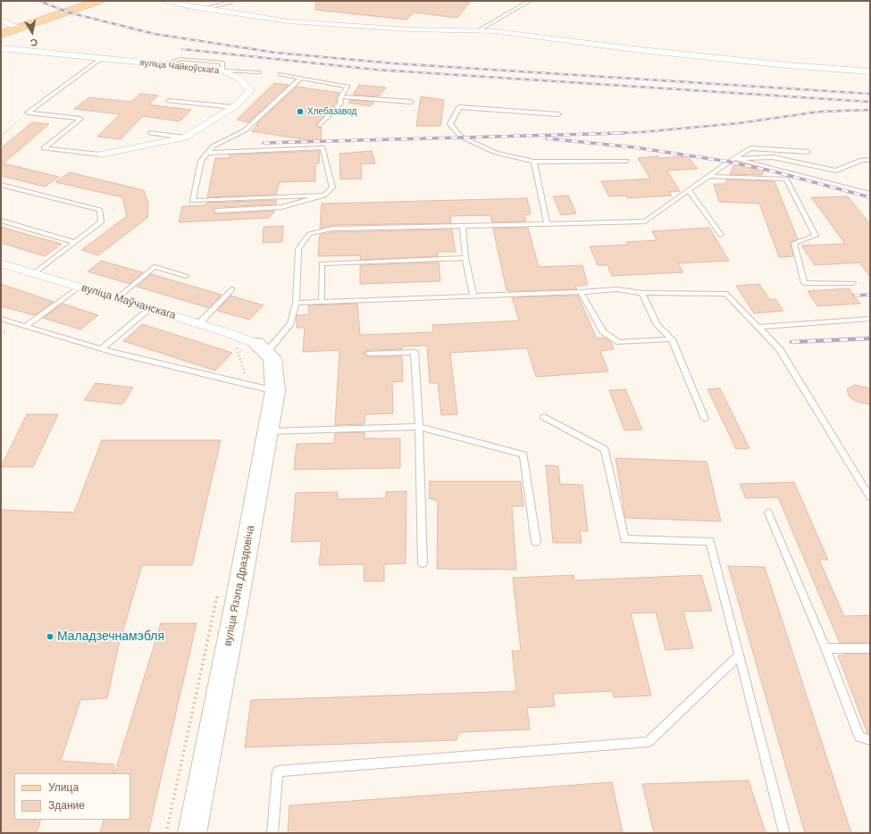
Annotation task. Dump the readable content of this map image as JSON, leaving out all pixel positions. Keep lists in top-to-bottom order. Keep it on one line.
{"streets":{"street":["вуліца Чайкоўскага","вуліца Маўчанскага","вуліца Язэпа Драздовіча"]},"crossings":[["вуліца Маўчанскага","вуліца Язэпа Драздовіча"]],"places":["Хлебазавод","Маладзечнамэбля"],"legend":["Улица","Здание"],"north":"bottom"}
